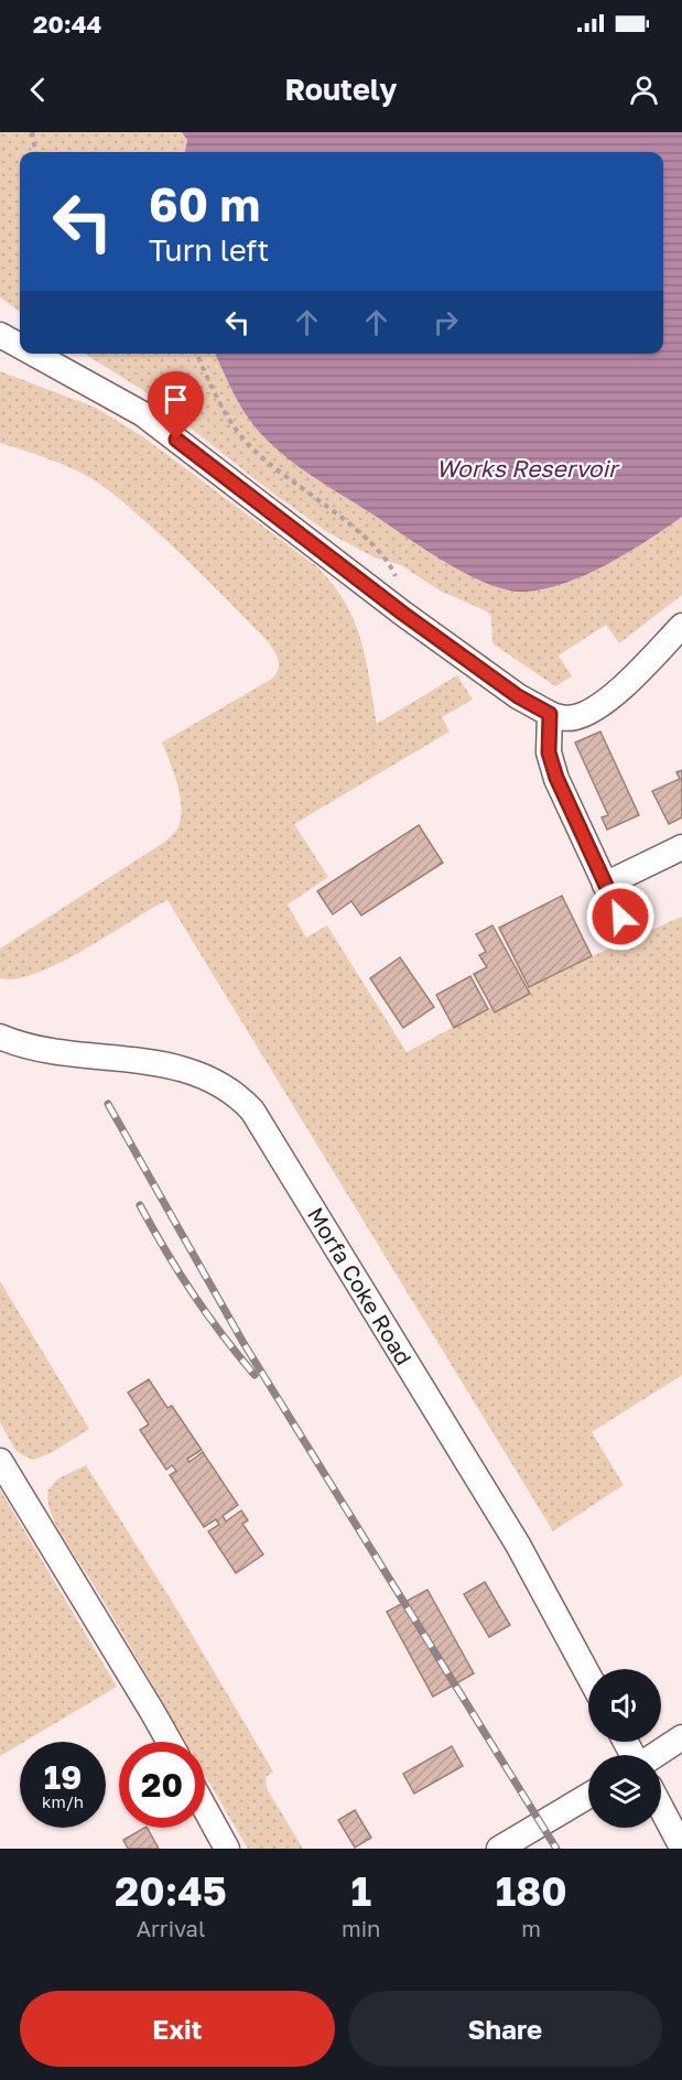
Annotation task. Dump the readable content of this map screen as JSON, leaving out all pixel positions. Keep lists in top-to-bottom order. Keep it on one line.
{"streets":{"lane":["Morfa Coke Road"]},"water":["Works Reservoir"],"page":{"status":"20:44","header":"Routely","turn":["60 m","Turn left"],"speed":"19 km/h","limit":"20","eta":["20:45","Arrival","1","min","180","m"],"buttons":["Exit","Share"]}}
